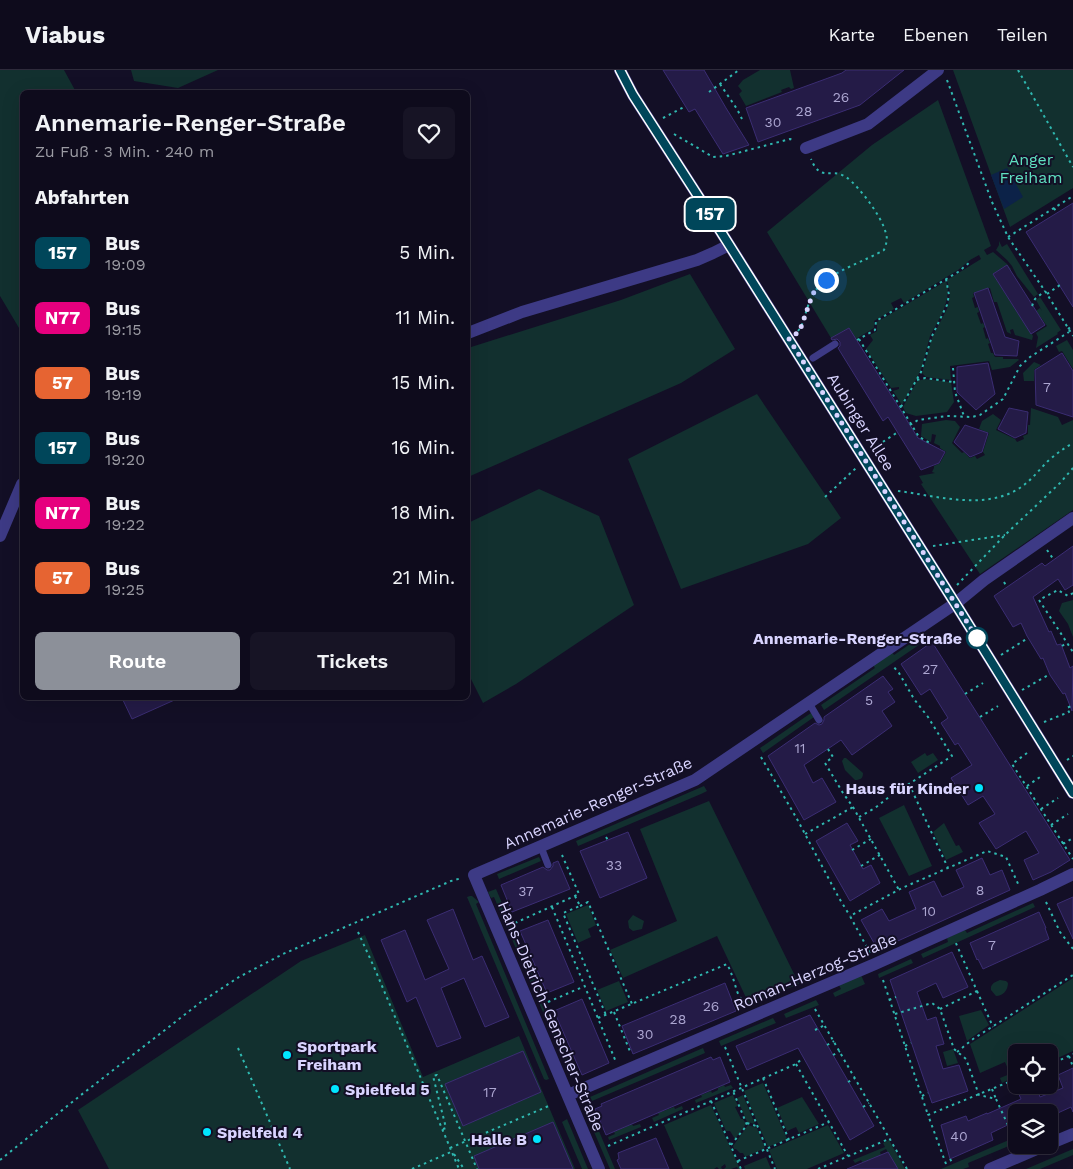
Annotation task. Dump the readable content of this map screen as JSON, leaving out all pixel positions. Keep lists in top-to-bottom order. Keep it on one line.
{"streets":{"street":["Aubinger Allee","Annemarie-Renger-Straße","Roman-Herzog-Straße","Hans-Dietrich-Genscher-Straße"]},"crossings":[["Aubinger Allee","Annemarie-Renger-Straße"],["Annemarie-Renger-Straße","Hans-Dietrich-Genscher-Straße"],["Roman-Herzog-Straße","Hans-Dietrich-Genscher-Straße"]],"parks":["Anger Freiham"],"places":["Annemarie-Renger-Straße","Haus für Kinder","Sportpark Freiham","Spielfeld 5","Spielfeld 4","Halle B"],"lines":["bus line 157"],"house_numbers":["26","28","30","7","27","5","11","33","8","37","10","7","26","28","30","17","40"],"page":{"header":"Viabus","nav":["Karte","Ebenen","Teilen"],"on_map":"157","heading":[["Annemarie-Renger-Straße","Zu Fuß · 3 Min. · 240 m"],"Abfahrten"],"list":[{"mark":"157","name":"Bus","note":"19:09","value":"5 Min."},{"mark":"N77","name":"Bus","note":"19:15","value":"11 Min."},{"mark":"57","name":"Bus","note":"19:19","value":"15 Min."},{"mark":"157","name":"Bus","note":"19:20","value":"16 Min."},{"mark":"N77","name":"Bus","note":"19:22","value":"18 Min."},{"mark":"57","name":"Bus","note":"19:25","value":"21 Min."}],"buttons":["Route","Tickets"]}}
